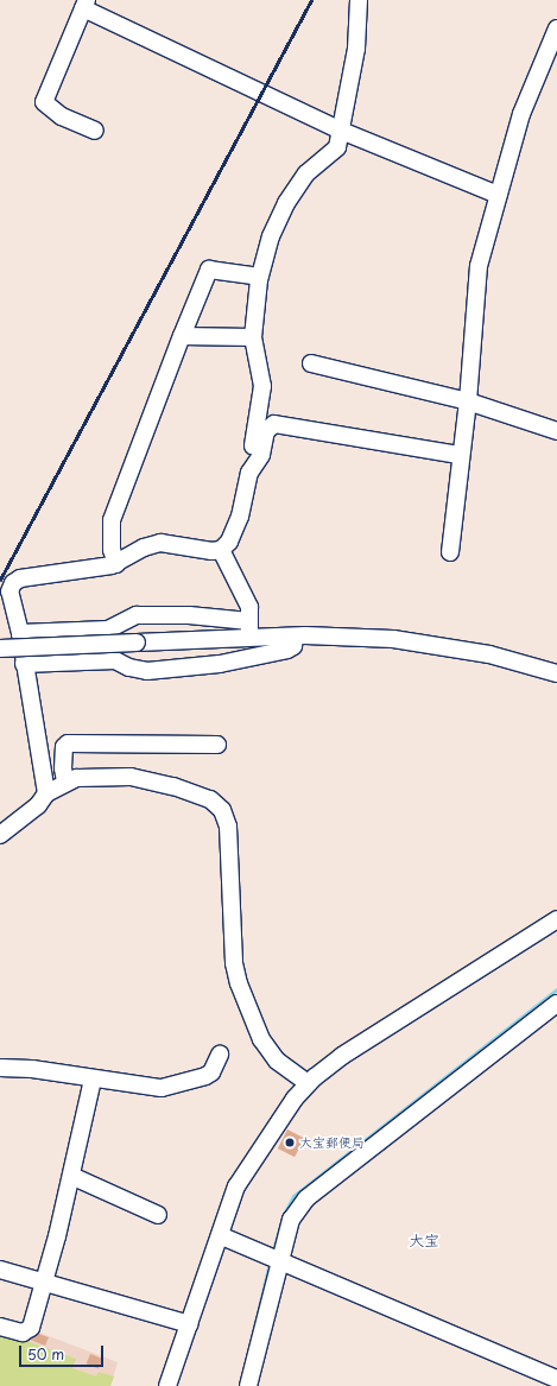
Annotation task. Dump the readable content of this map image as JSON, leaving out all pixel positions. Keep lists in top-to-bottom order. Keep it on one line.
{"districts":["大宝"],"places":["大宝郵便局"],"scale_bar":"50 m"}
